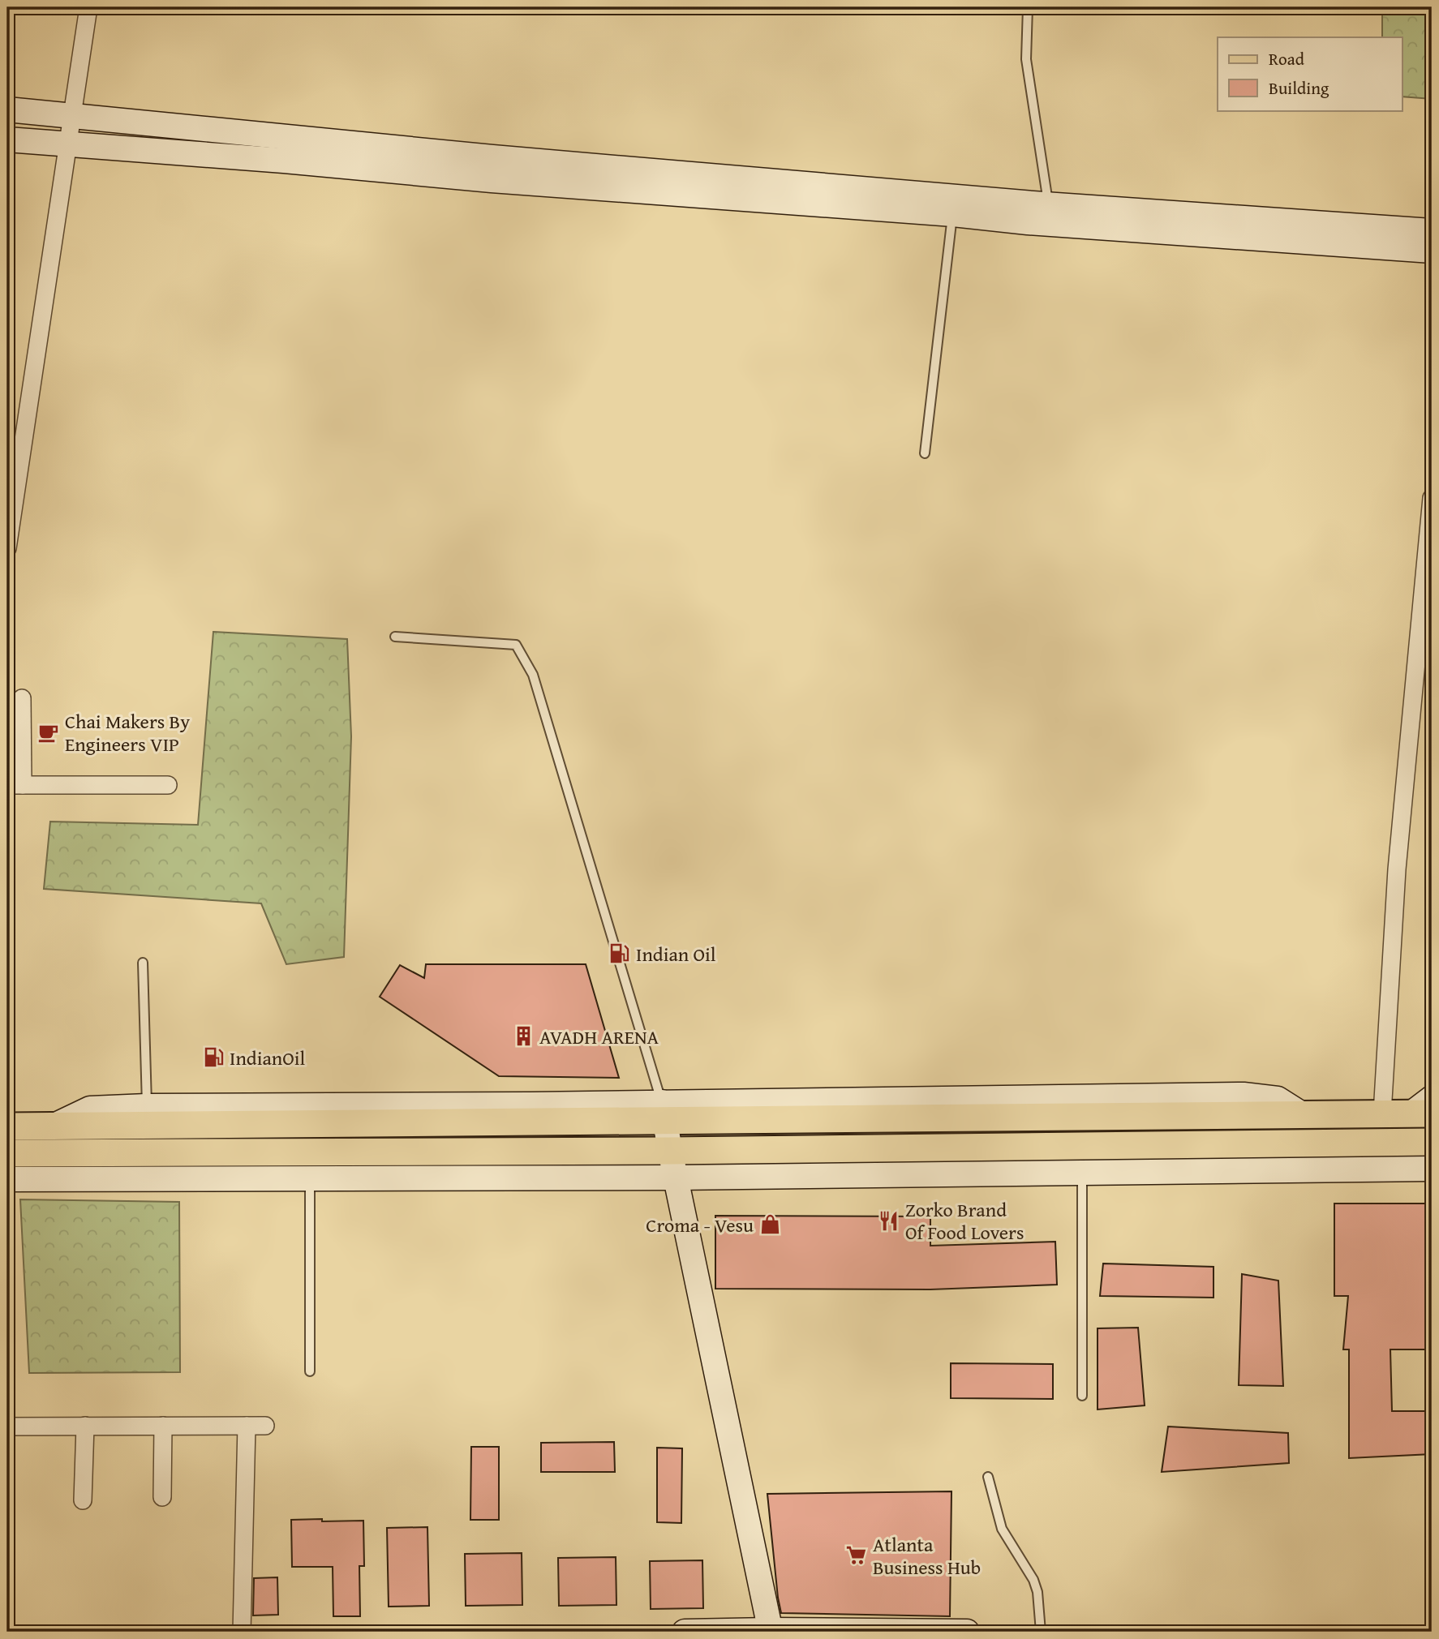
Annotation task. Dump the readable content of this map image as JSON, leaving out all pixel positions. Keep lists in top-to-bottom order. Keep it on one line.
{"places":{"cafe":["Chai Makers By Engineers VIP"],"fuel station":["Indian Oil","IndianOil"],"building":["AVADH ARENA"],"restaurant":["Zorko Brand Of Food Lovers"],"shop":["Croma - Vesu"],"supermarket":["Atlanta Business Hub"]},"legend":["Road","Building"]}
